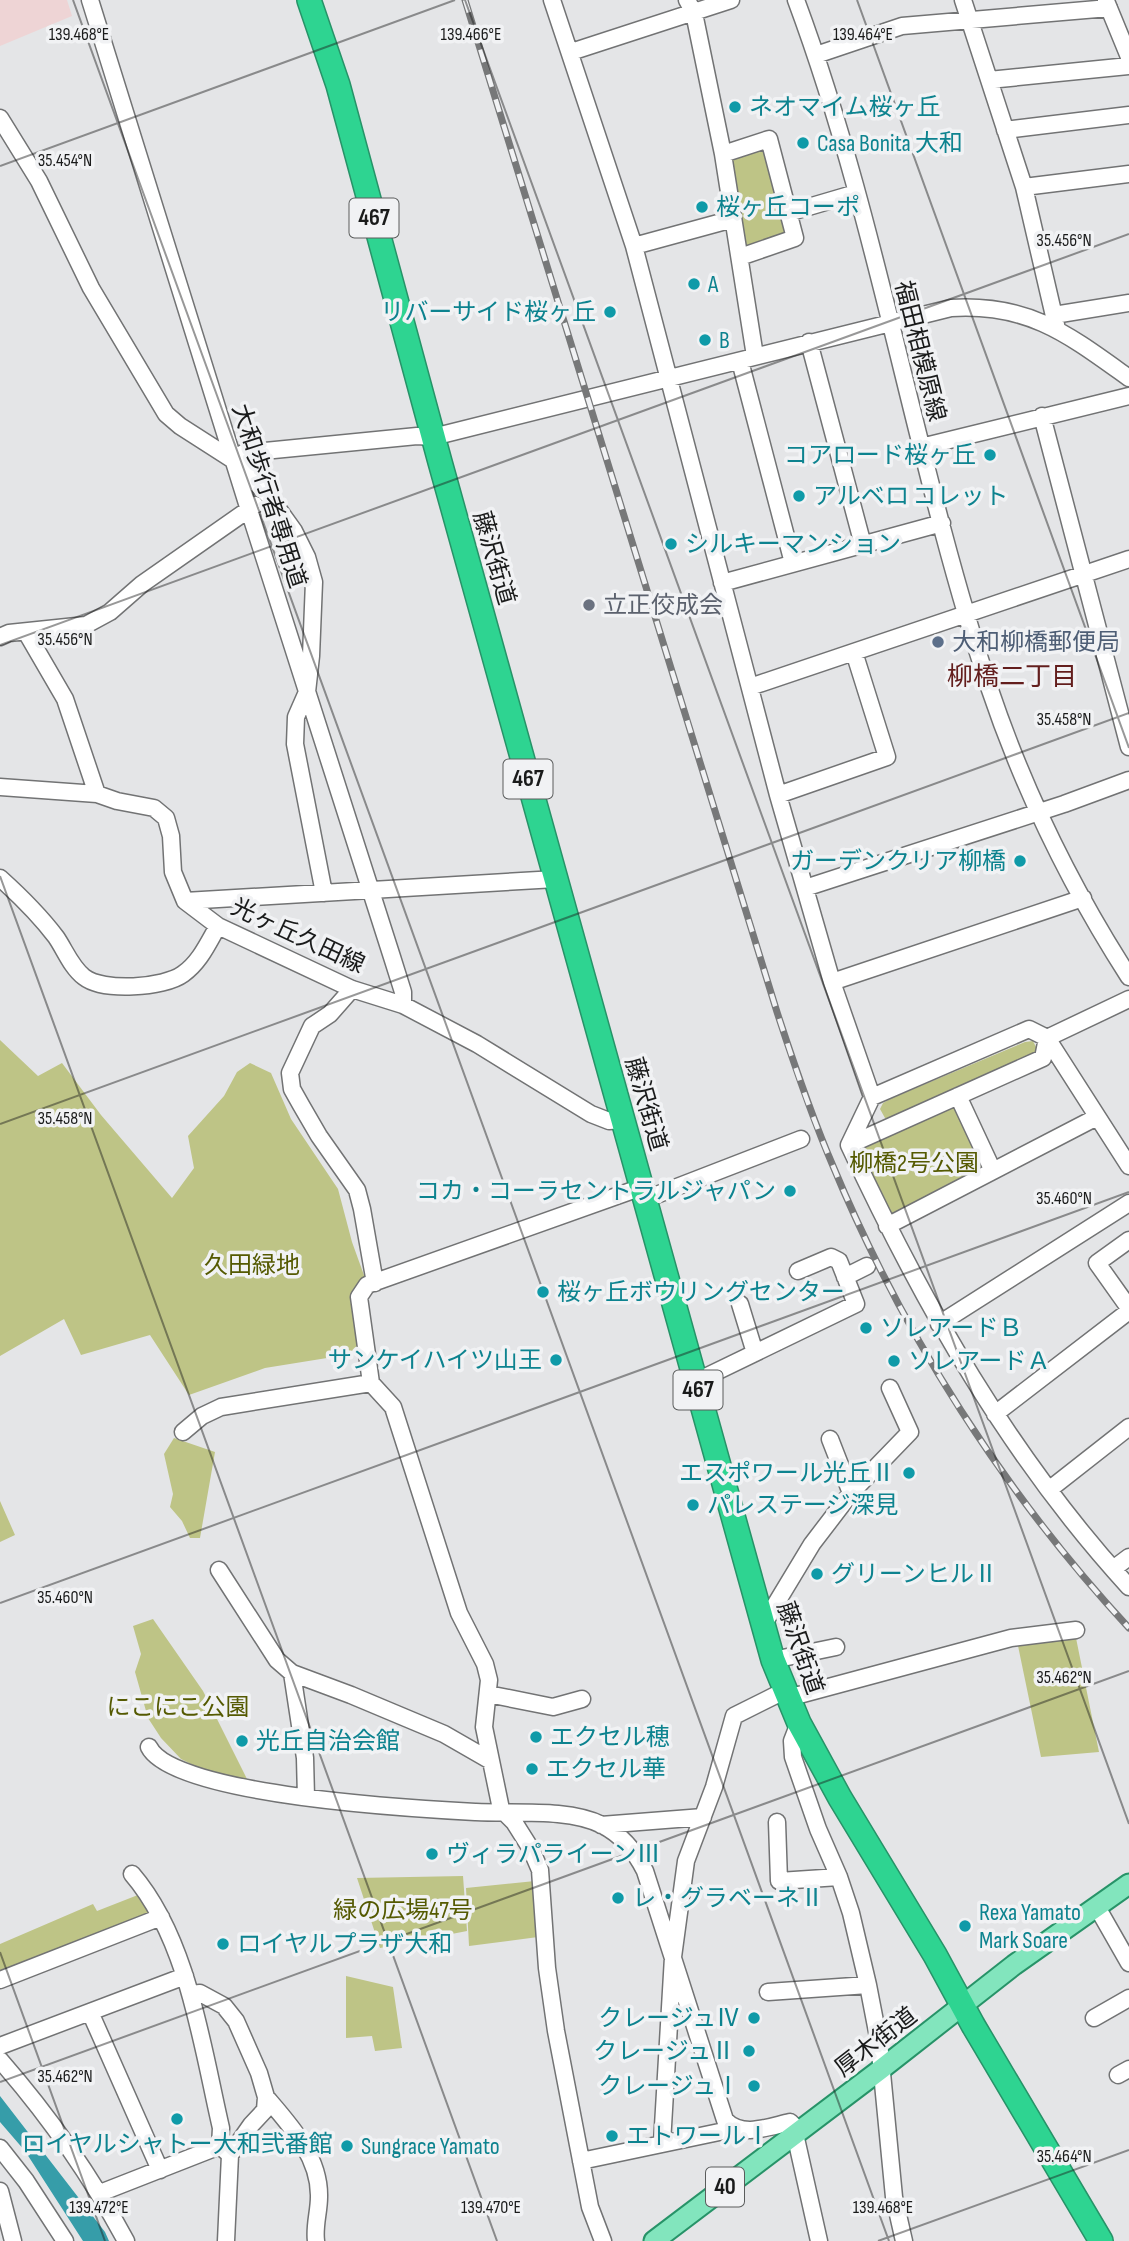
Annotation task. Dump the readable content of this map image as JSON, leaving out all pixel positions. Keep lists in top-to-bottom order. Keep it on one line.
{"streets":{"highway":["467","藤沢街道"],"main road":["厚木街道","40"],"street":["福田相模原線","大和歩行者専用道","光ヶ丘久田線"]},"crossings":[["大和歩行者専用道","光ヶ丘久田線"],["藤沢街道","光ヶ丘久田線"],["藤沢街道","厚木街道"]],"districts":["柳橋二丁目"],"parks":["柳橋2号公園","久田緑地","にこにこ公園","緑の広場47号"],"places":["ネオマイム桜ヶ丘","Casa Bonita 大和","桜ヶ丘コーポ","A","リバーサイド桜ヶ丘","B","コアロード桜ヶ丘","アルベロ コレット","シルキーマンション","立正佼成会","大和柳橋郵便局","ガーデンクリア柳橋","コカ・コーラセントラルジャパン","桜ヶ丘ボウリングセンター","ソレアードＢ","サンケイハイツ山王","ソレアードＡ","エスポワール光丘Ⅱ","パレステージ深見","グリーンヒルⅡ","エクセル穂","光丘自治会館","エクセル華","ヴィラパライーンⅢ","レ・グラベーネⅡ","Rexa Yamato Mark Soare","ロイヤルプラザ大和","クレージュⅣ","クレージュⅡ","クレージュⅠ","ロイヤルシャトー大和弐番館","エトワールⅠ","Sungrace Yamato"],"coordinates":["139.468°E","139.464°E","139.466°E","35.454°N","35.456°N","35.458°N","35.460°N","35.462°N","35.464°N","139.472°E","139.470°E"]}
